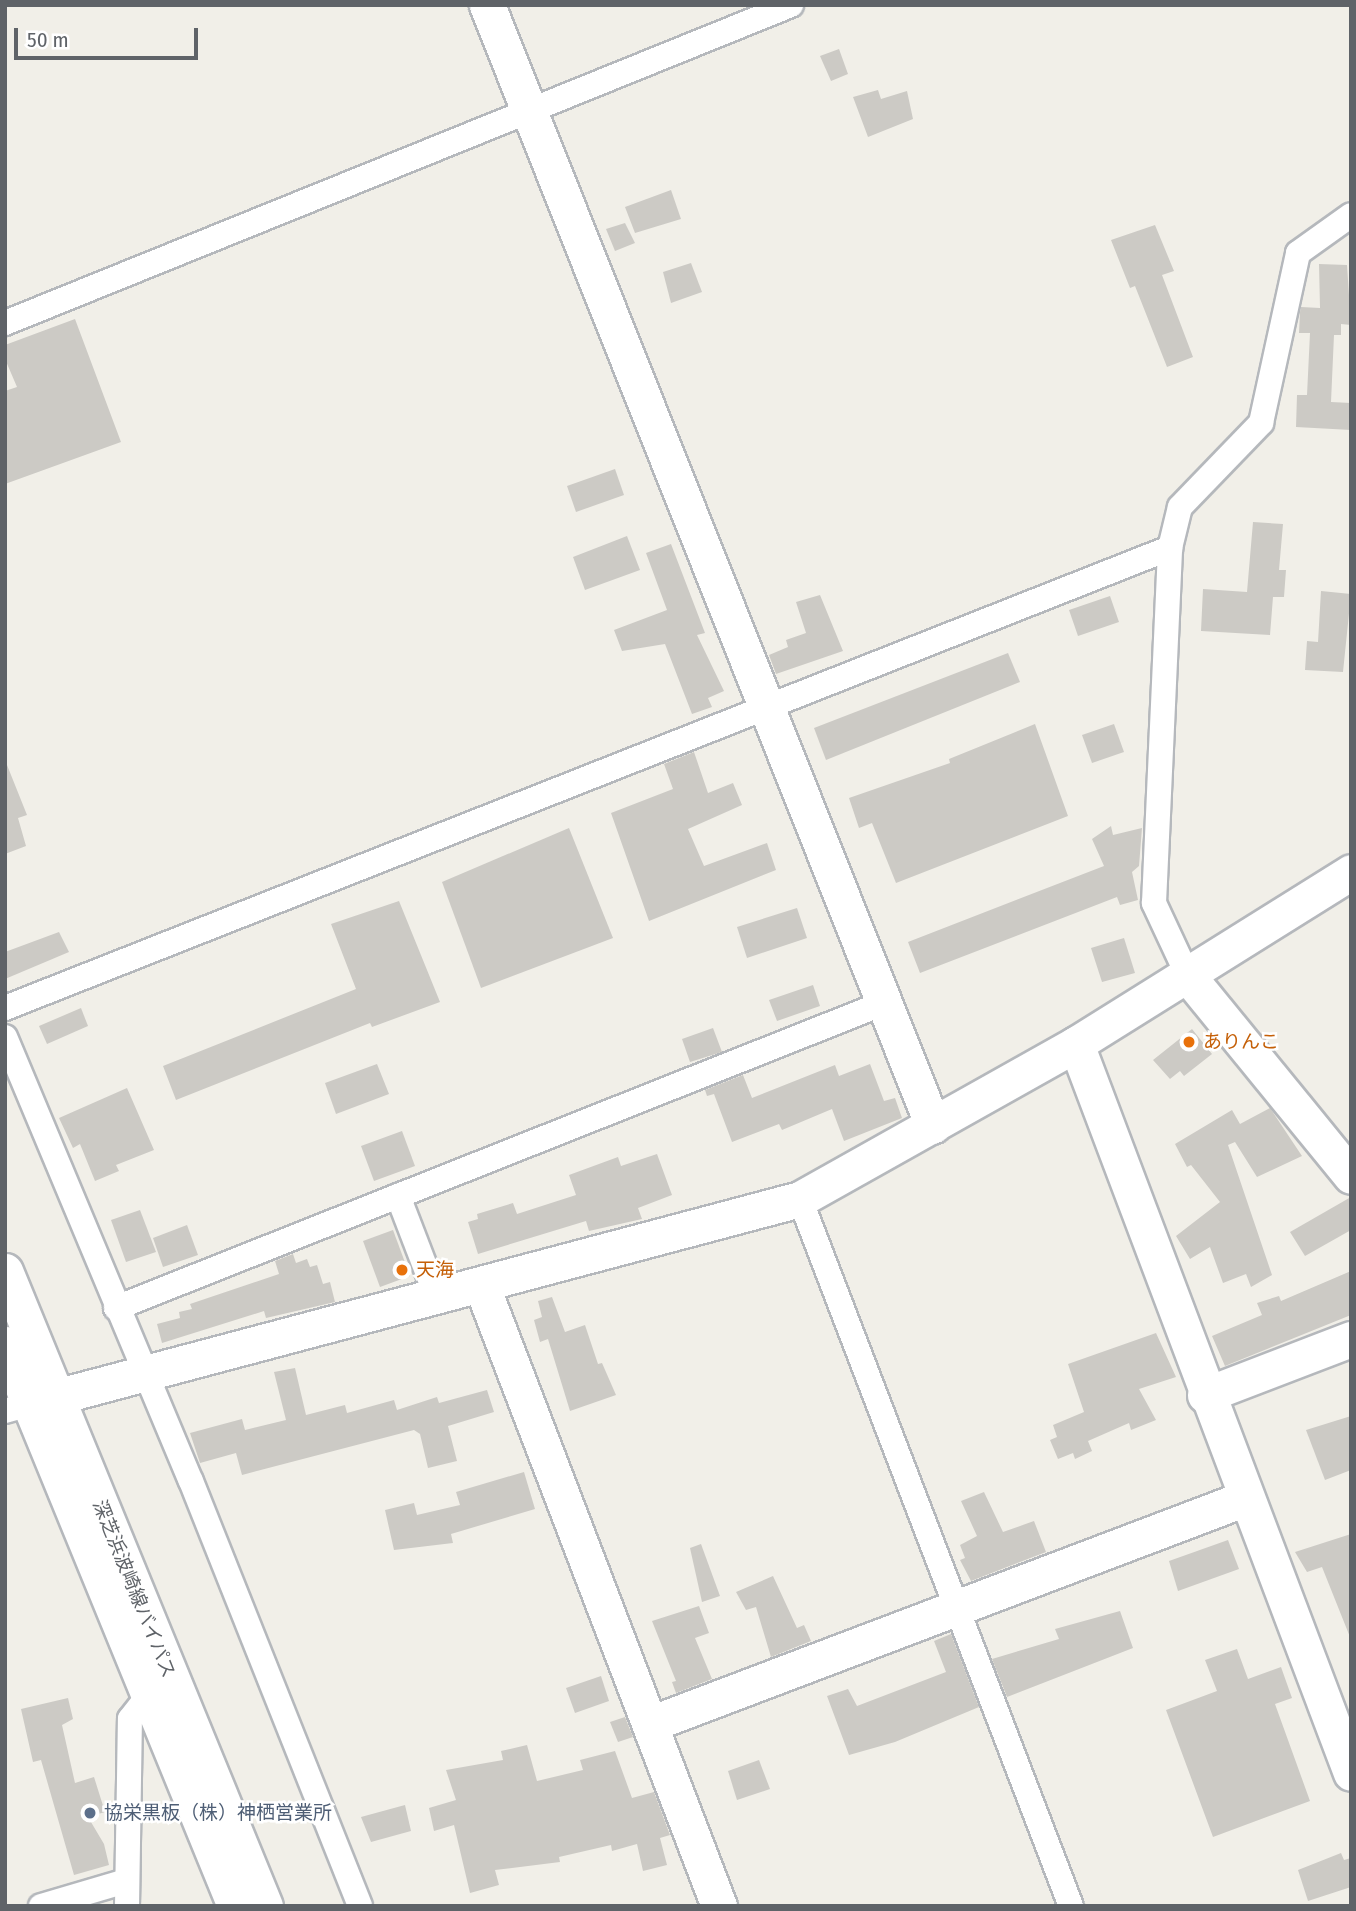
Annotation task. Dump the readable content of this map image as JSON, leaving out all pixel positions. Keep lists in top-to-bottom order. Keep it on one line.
{"streets":{"street":["深芝浜波崎線バイパス"]},"places":["ありんこ","天海","協栄黒板（株）神栖営業所"],"scale_bar":"50 m"}
